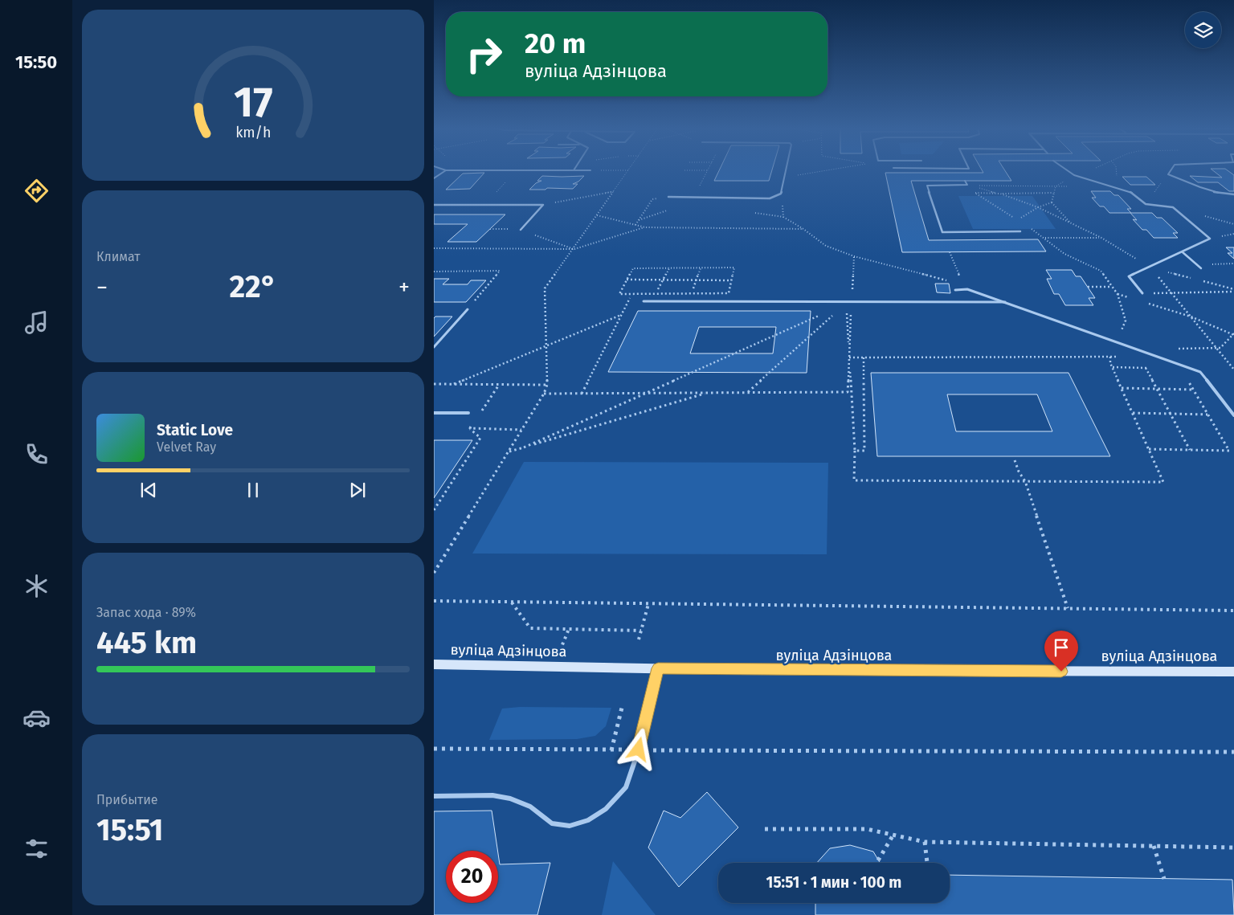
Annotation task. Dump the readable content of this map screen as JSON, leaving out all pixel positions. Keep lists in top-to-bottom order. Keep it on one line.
{"streets":{"main road":["вуліца Адзінцова"]},"page":{"tabs":"15:50","turn":["20 m","вуліца Адзінцова"],"tile":["Климат",["Запас хода · 89%","445 km"],["Прибытие","15:51"]],"heat":["−","22°","+"],"song":["Static Love","Velvet Ray"],"limit":"20","trip":"15:51 · 1 мин · 100 m","gauge":["17","km/h"]}}
